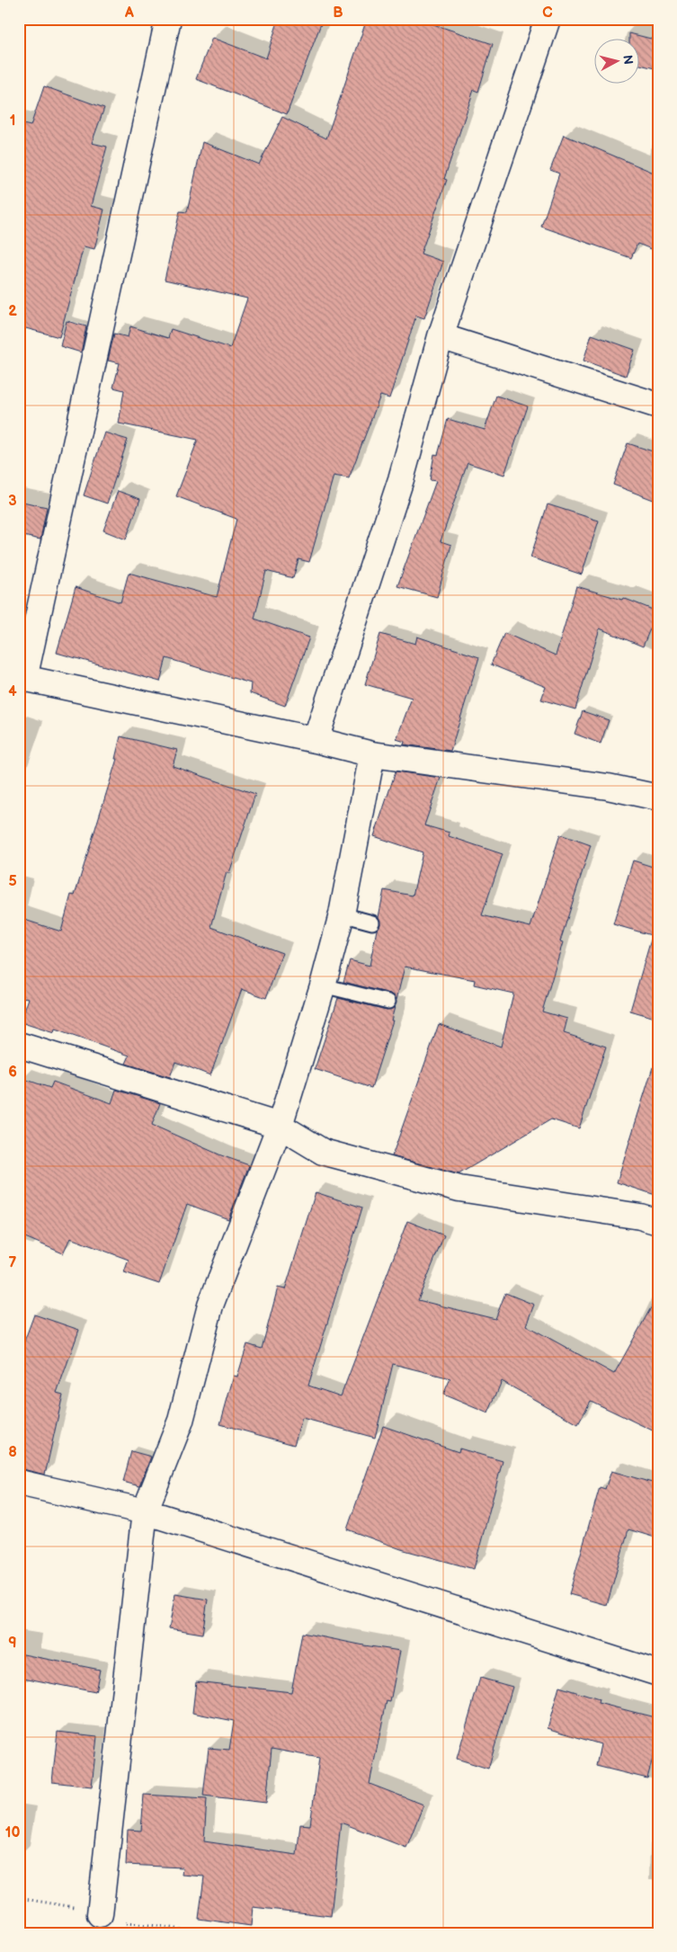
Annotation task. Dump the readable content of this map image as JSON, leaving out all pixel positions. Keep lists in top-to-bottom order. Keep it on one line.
{"north":"right","grid":{"columns":["A","B","C"],"rows":["1","2","3","4","5","6","7","8","9","10"]}}
